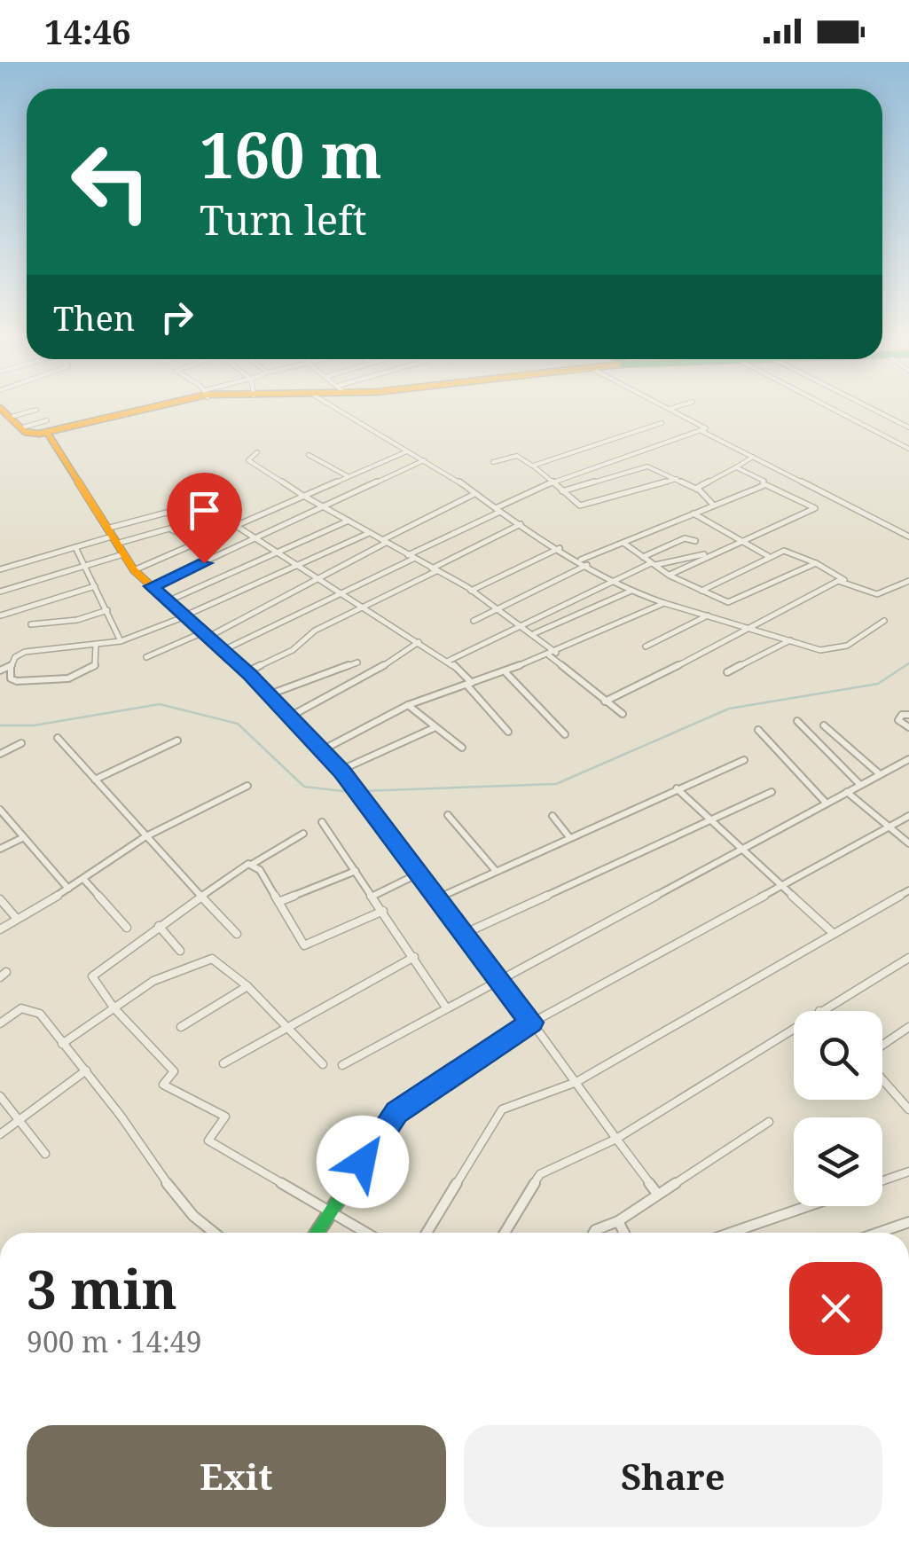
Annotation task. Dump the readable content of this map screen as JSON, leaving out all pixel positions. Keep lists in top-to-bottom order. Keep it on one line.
{"page":{"status":"14:46","turn":["160 m","Turn left"],"then":"Then","heading":["3 min","900 m · 14:49"],"buttons":["Exit","Share"]}}
